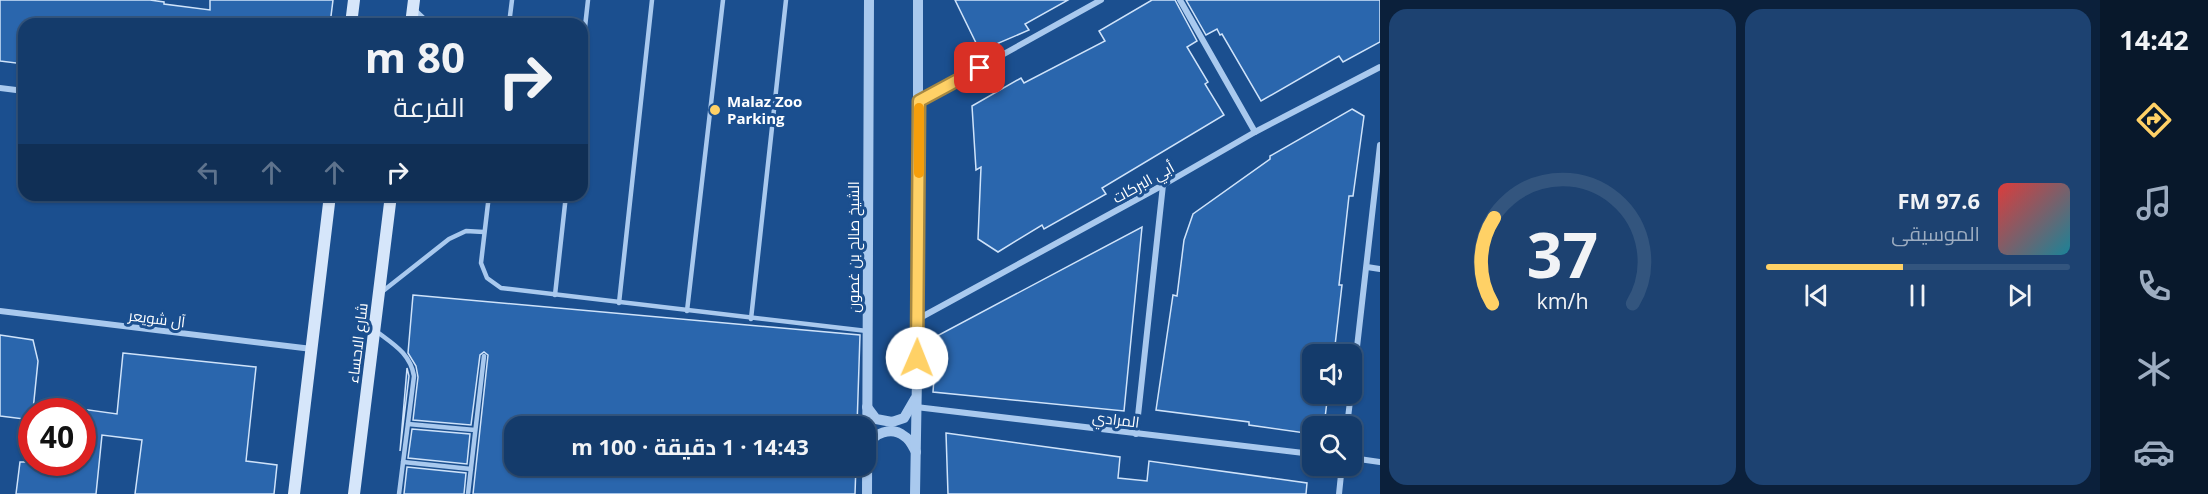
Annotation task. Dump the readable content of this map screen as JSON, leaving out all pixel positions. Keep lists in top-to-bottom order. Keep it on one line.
{"streets":{"main road":["شارع الاحساء"],"street":["أبي البركات","الشيخ صالح بن غصون","آل شويعر","المرادي"]},"places":["Malaz Zoo Parking"],"page":{"tabs":"14:42","turn":["80 m","الفرعة"],"song":["97.6 FM","الموسيقى"],"limit":"40","trip":"14:43 · 1 دقيقة · 100 m","gauge":["37","km/h"]}}
